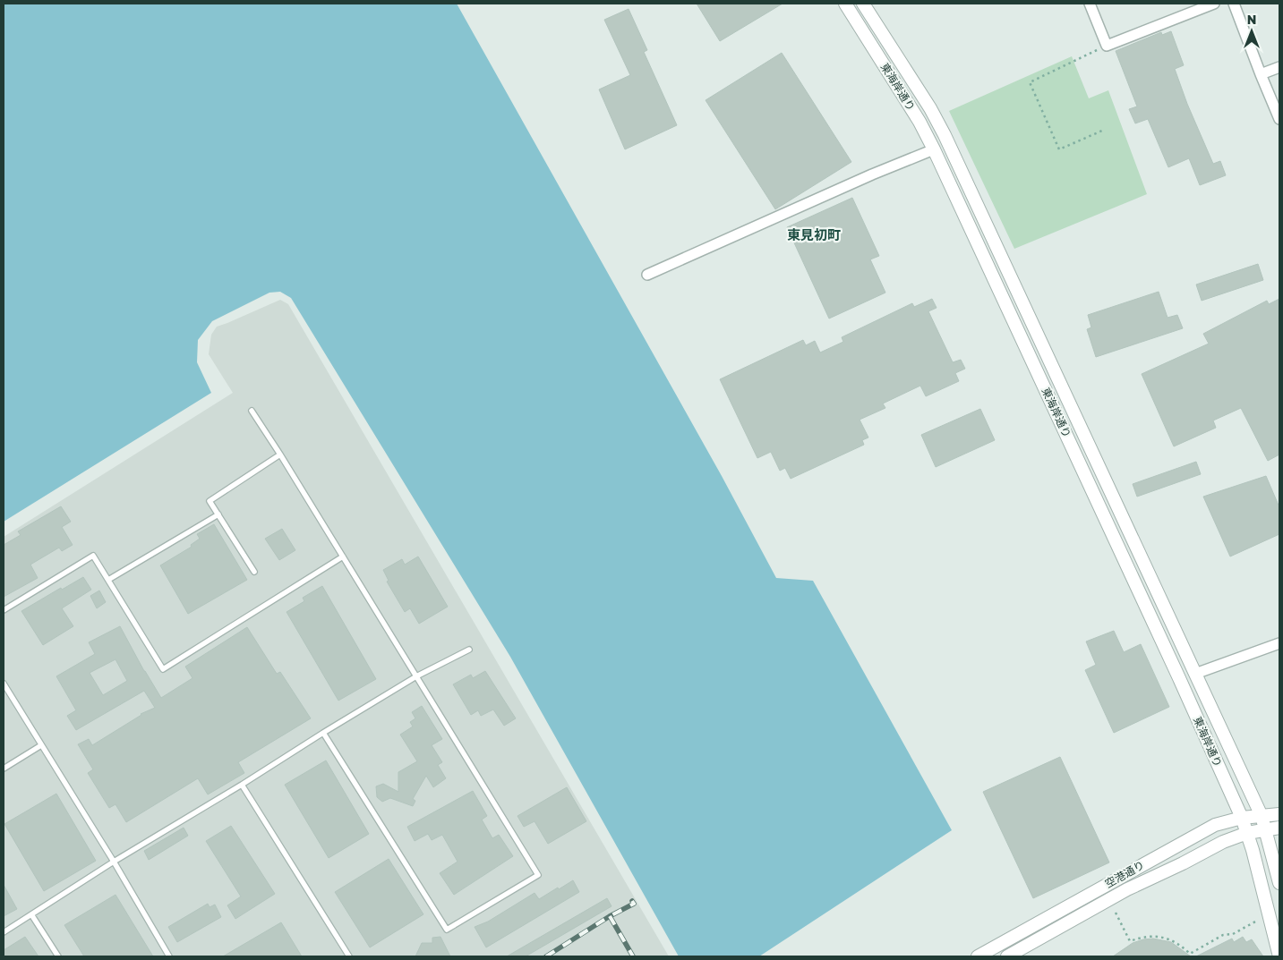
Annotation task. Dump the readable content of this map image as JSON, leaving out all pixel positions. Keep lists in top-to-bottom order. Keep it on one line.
{"streets":{"street":["東海岸通り","空港通り"]},"crossings":[["東海岸通り","空港通り"]],"districts":["東見初町"],"north":"top"}
